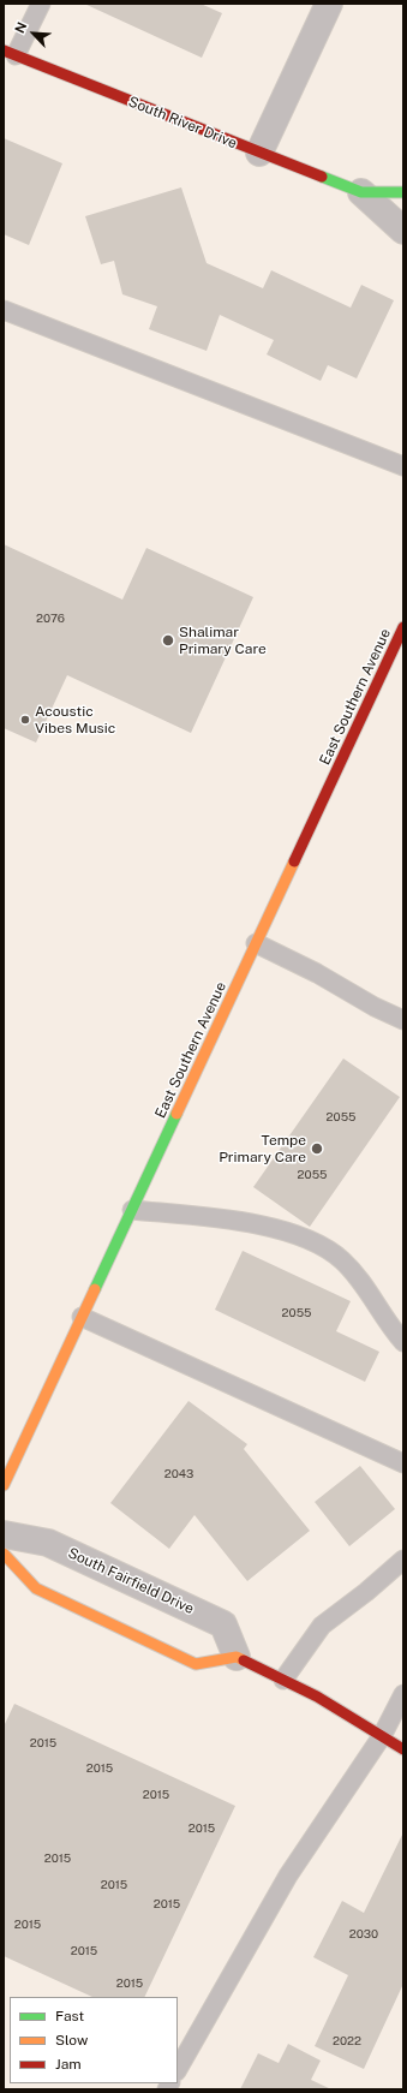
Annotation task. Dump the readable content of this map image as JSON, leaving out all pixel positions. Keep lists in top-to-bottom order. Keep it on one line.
{"streets":{"main road":["South River Drive","East Southern Avenue"],"street":["South Fairfield Drive"]},"places":["Shalimar Primary Care","Acoustic Vibes Music","Tempe Primary Care"],"house_numbers":["2076","2055","2055","2055","2043","2015","2015","2015","2015","2015","2015","2015","2015","2030","2015","2015","2022"],"legend":["Fast","Slow","Jam"],"north":"top left"}
